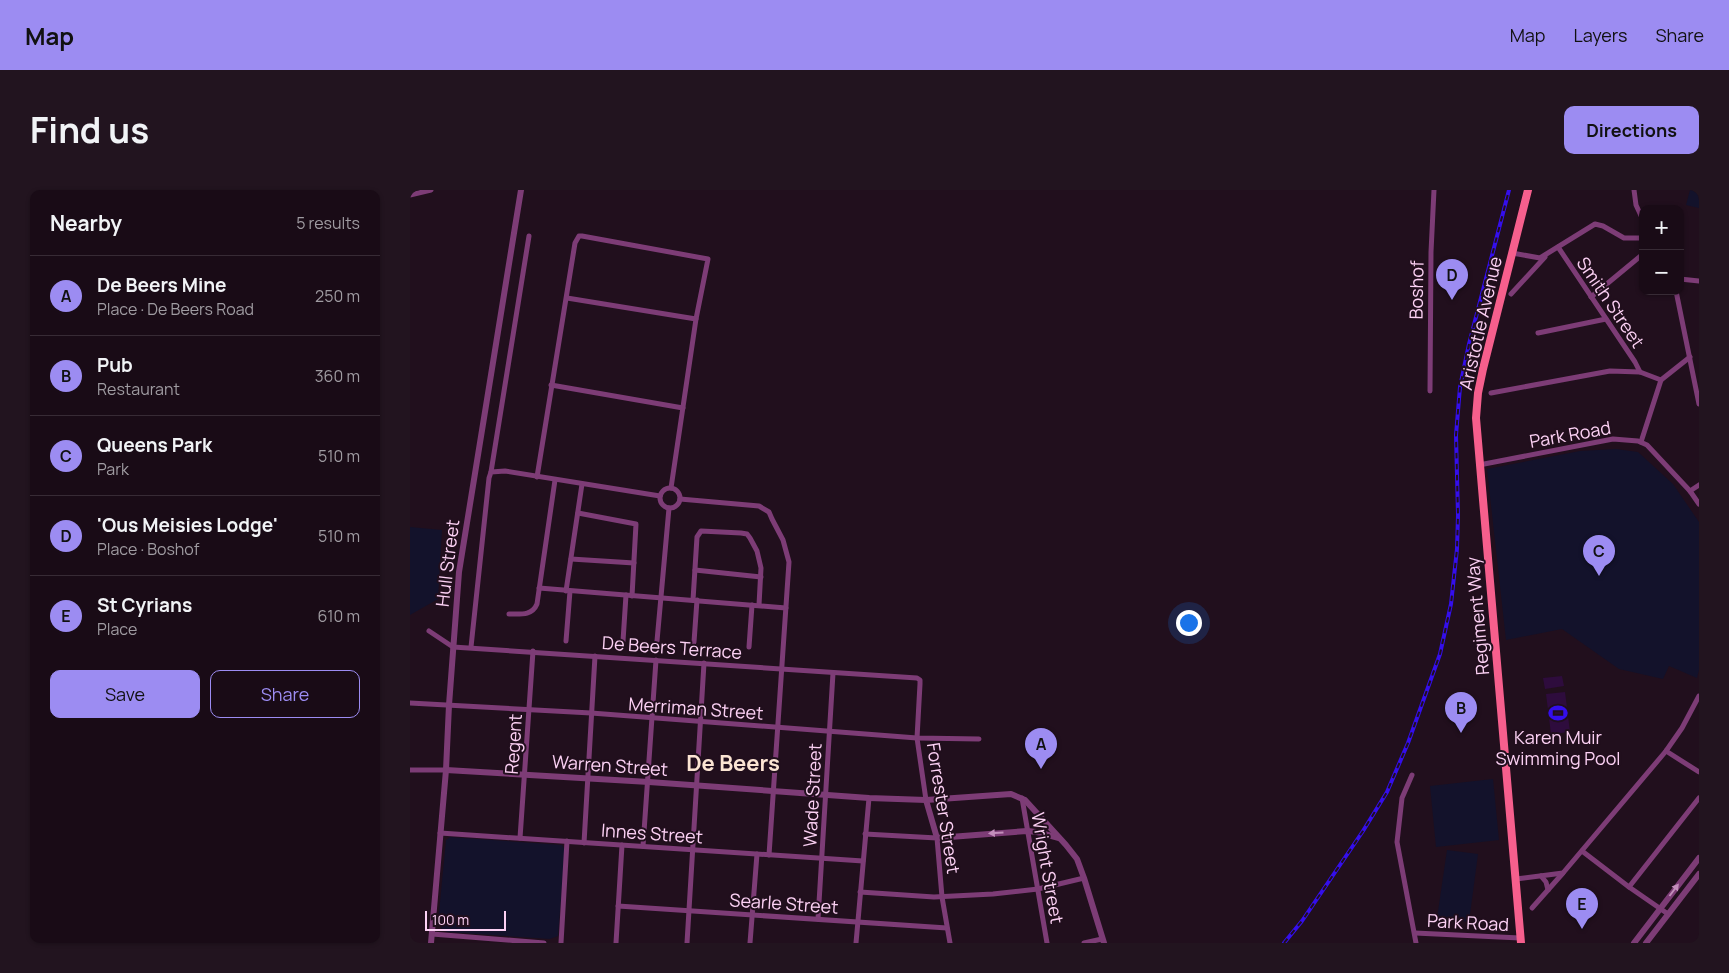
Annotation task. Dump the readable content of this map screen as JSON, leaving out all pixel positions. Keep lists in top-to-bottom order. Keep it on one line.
{"streets":{"main road":["Aristotle Avenue","Regiment Way"],"street":["Boshof","Smith Street","Park Road","Hull Street","De Beers Terrace","Merriman Street","Regent","Warren Street","Wade Street","Forrester Street","Innes Street","Wright Street","Searle Street"]},"crossings":[["Aristotle Avenue","Park Road"],["Aristotle Avenue","Regiment Way"],["Park Road","Regiment Way"],["Hull Street","De Beers Terrace"],["Hull Street","Merriman Street"],["Hull Street","Warren Street"],["Hull Street","Innes Street"],["De Beers Terrace","Regent"],["De Beers Terrace","Wade Street"],["De Beers Terrace","Forrester Street"],["Merriman Street","Regent"],["Merriman Street","Wade Street"],["Merriman Street","Forrester Street"],["Regent","Warren Street"],["Regent","Innes Street"],["Warren Street","Wade Street"],["Warren Street","Forrester Street"],["Warren Street","Wright Street"],["Wade Street","Innes Street"],["Wade Street","Searle Street"],["Forrester Street","Searle Street"]],"districts":["De Beers"],"places":{"sports":["Karen Muir Swimming Pool"]},"scale_bar":"100 m","page":{"header":"Map","nav":["Map","Layers","Share"],"title":"Find us","buttons":["Directions",["Save","Share"]],"heading":["Nearby","5 results"],"map_buttons":["+","−"],"list":[{"mark":"A","name":"De Beers Mine","note":"Place · De Beers Road","value":"250 m"},{"mark":"B","name":"Pub","note":"Restaurant","value":"360 m"},{"mark":"C","name":"Queens Park","note":"Park","value":"510 m"},{"mark":"D","name":"'Ous Meisies Lodge'","note":"Place · Boshof","value":"510 m"},{"mark":"E","name":"St Cyrians","note":"Place","value":"610 m"}],"pins":["D","C","B","A","E"],"scale":"100 m"}}
